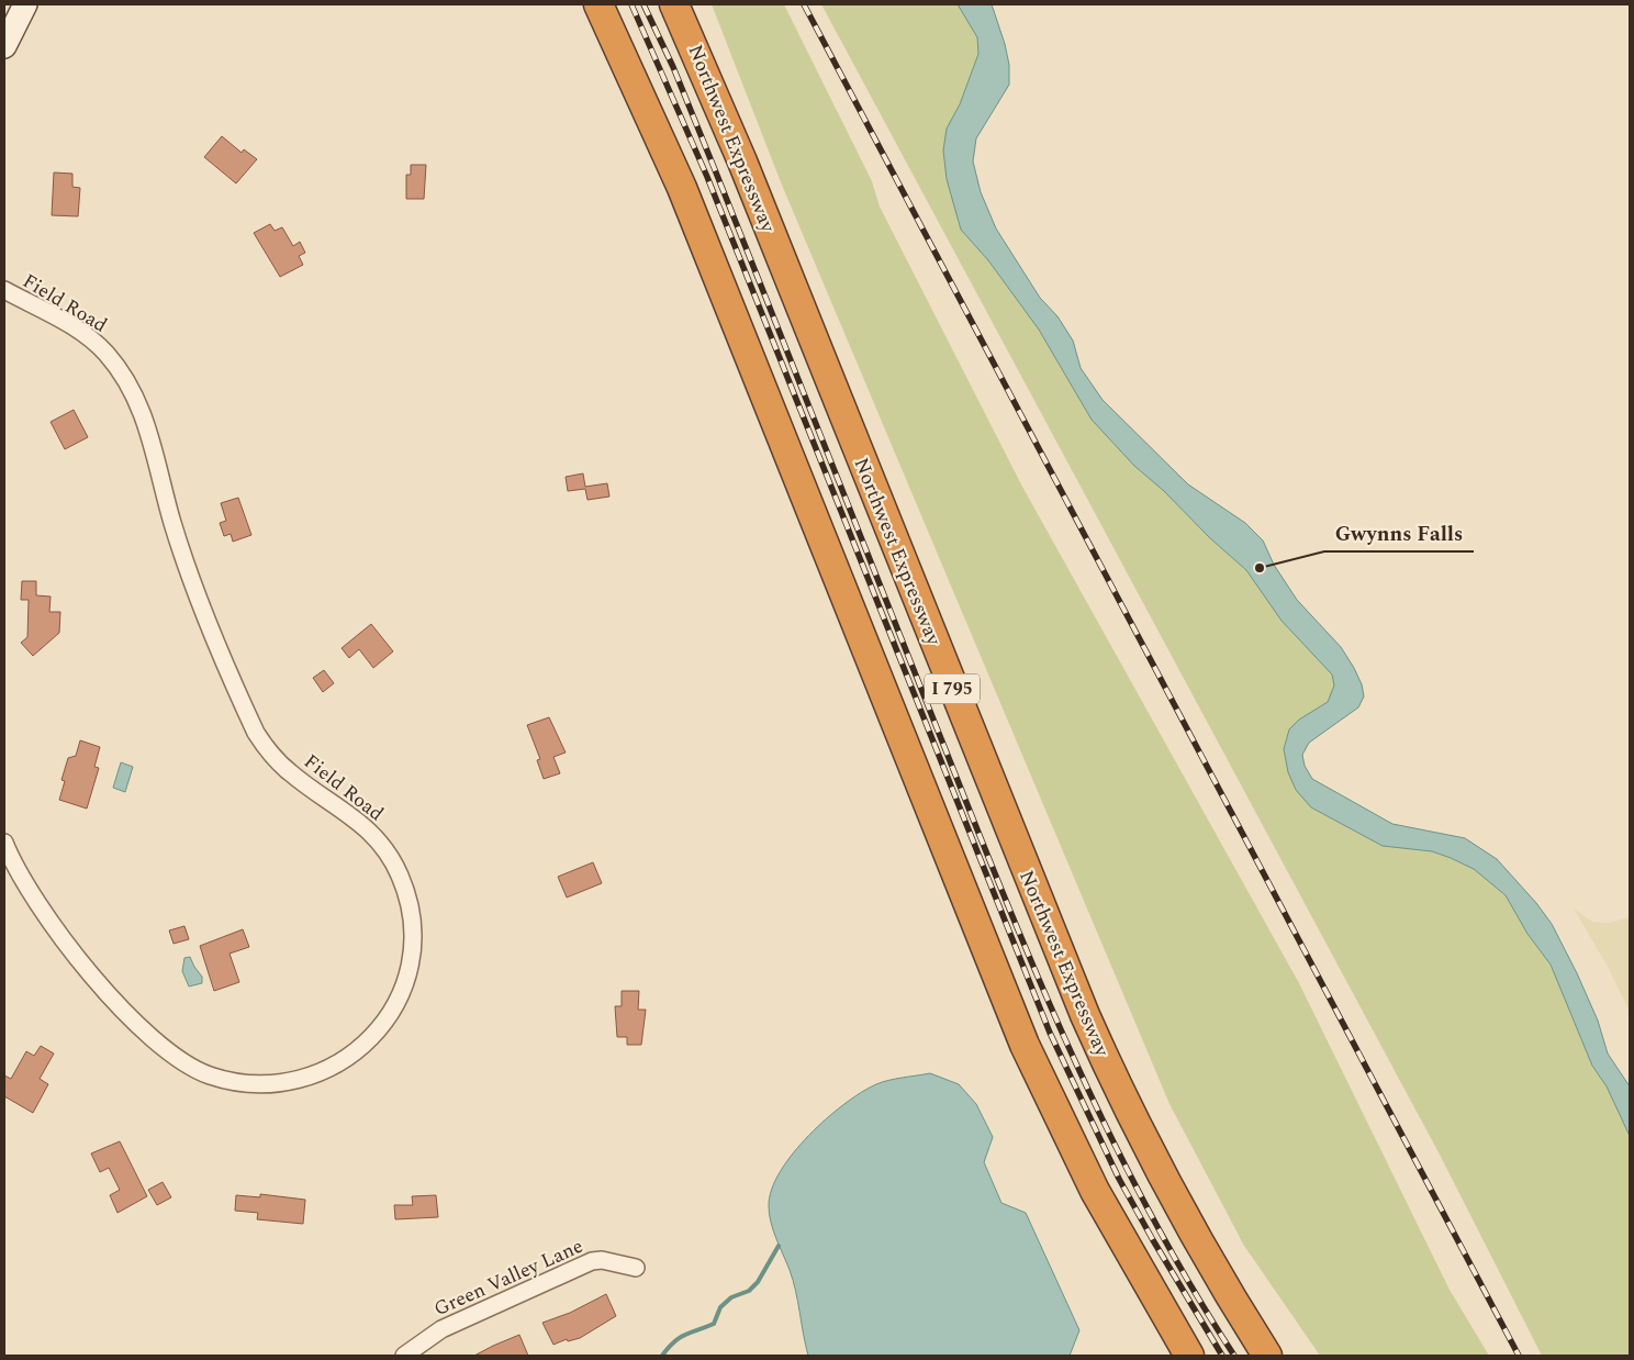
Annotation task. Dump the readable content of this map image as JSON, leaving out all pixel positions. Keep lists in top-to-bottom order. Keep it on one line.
{"streets":{"highway":["Northwest Expressway","I 795"],"street":["Field Road","Green Valley Lane"]},"places":["Gwynns Falls"]}
